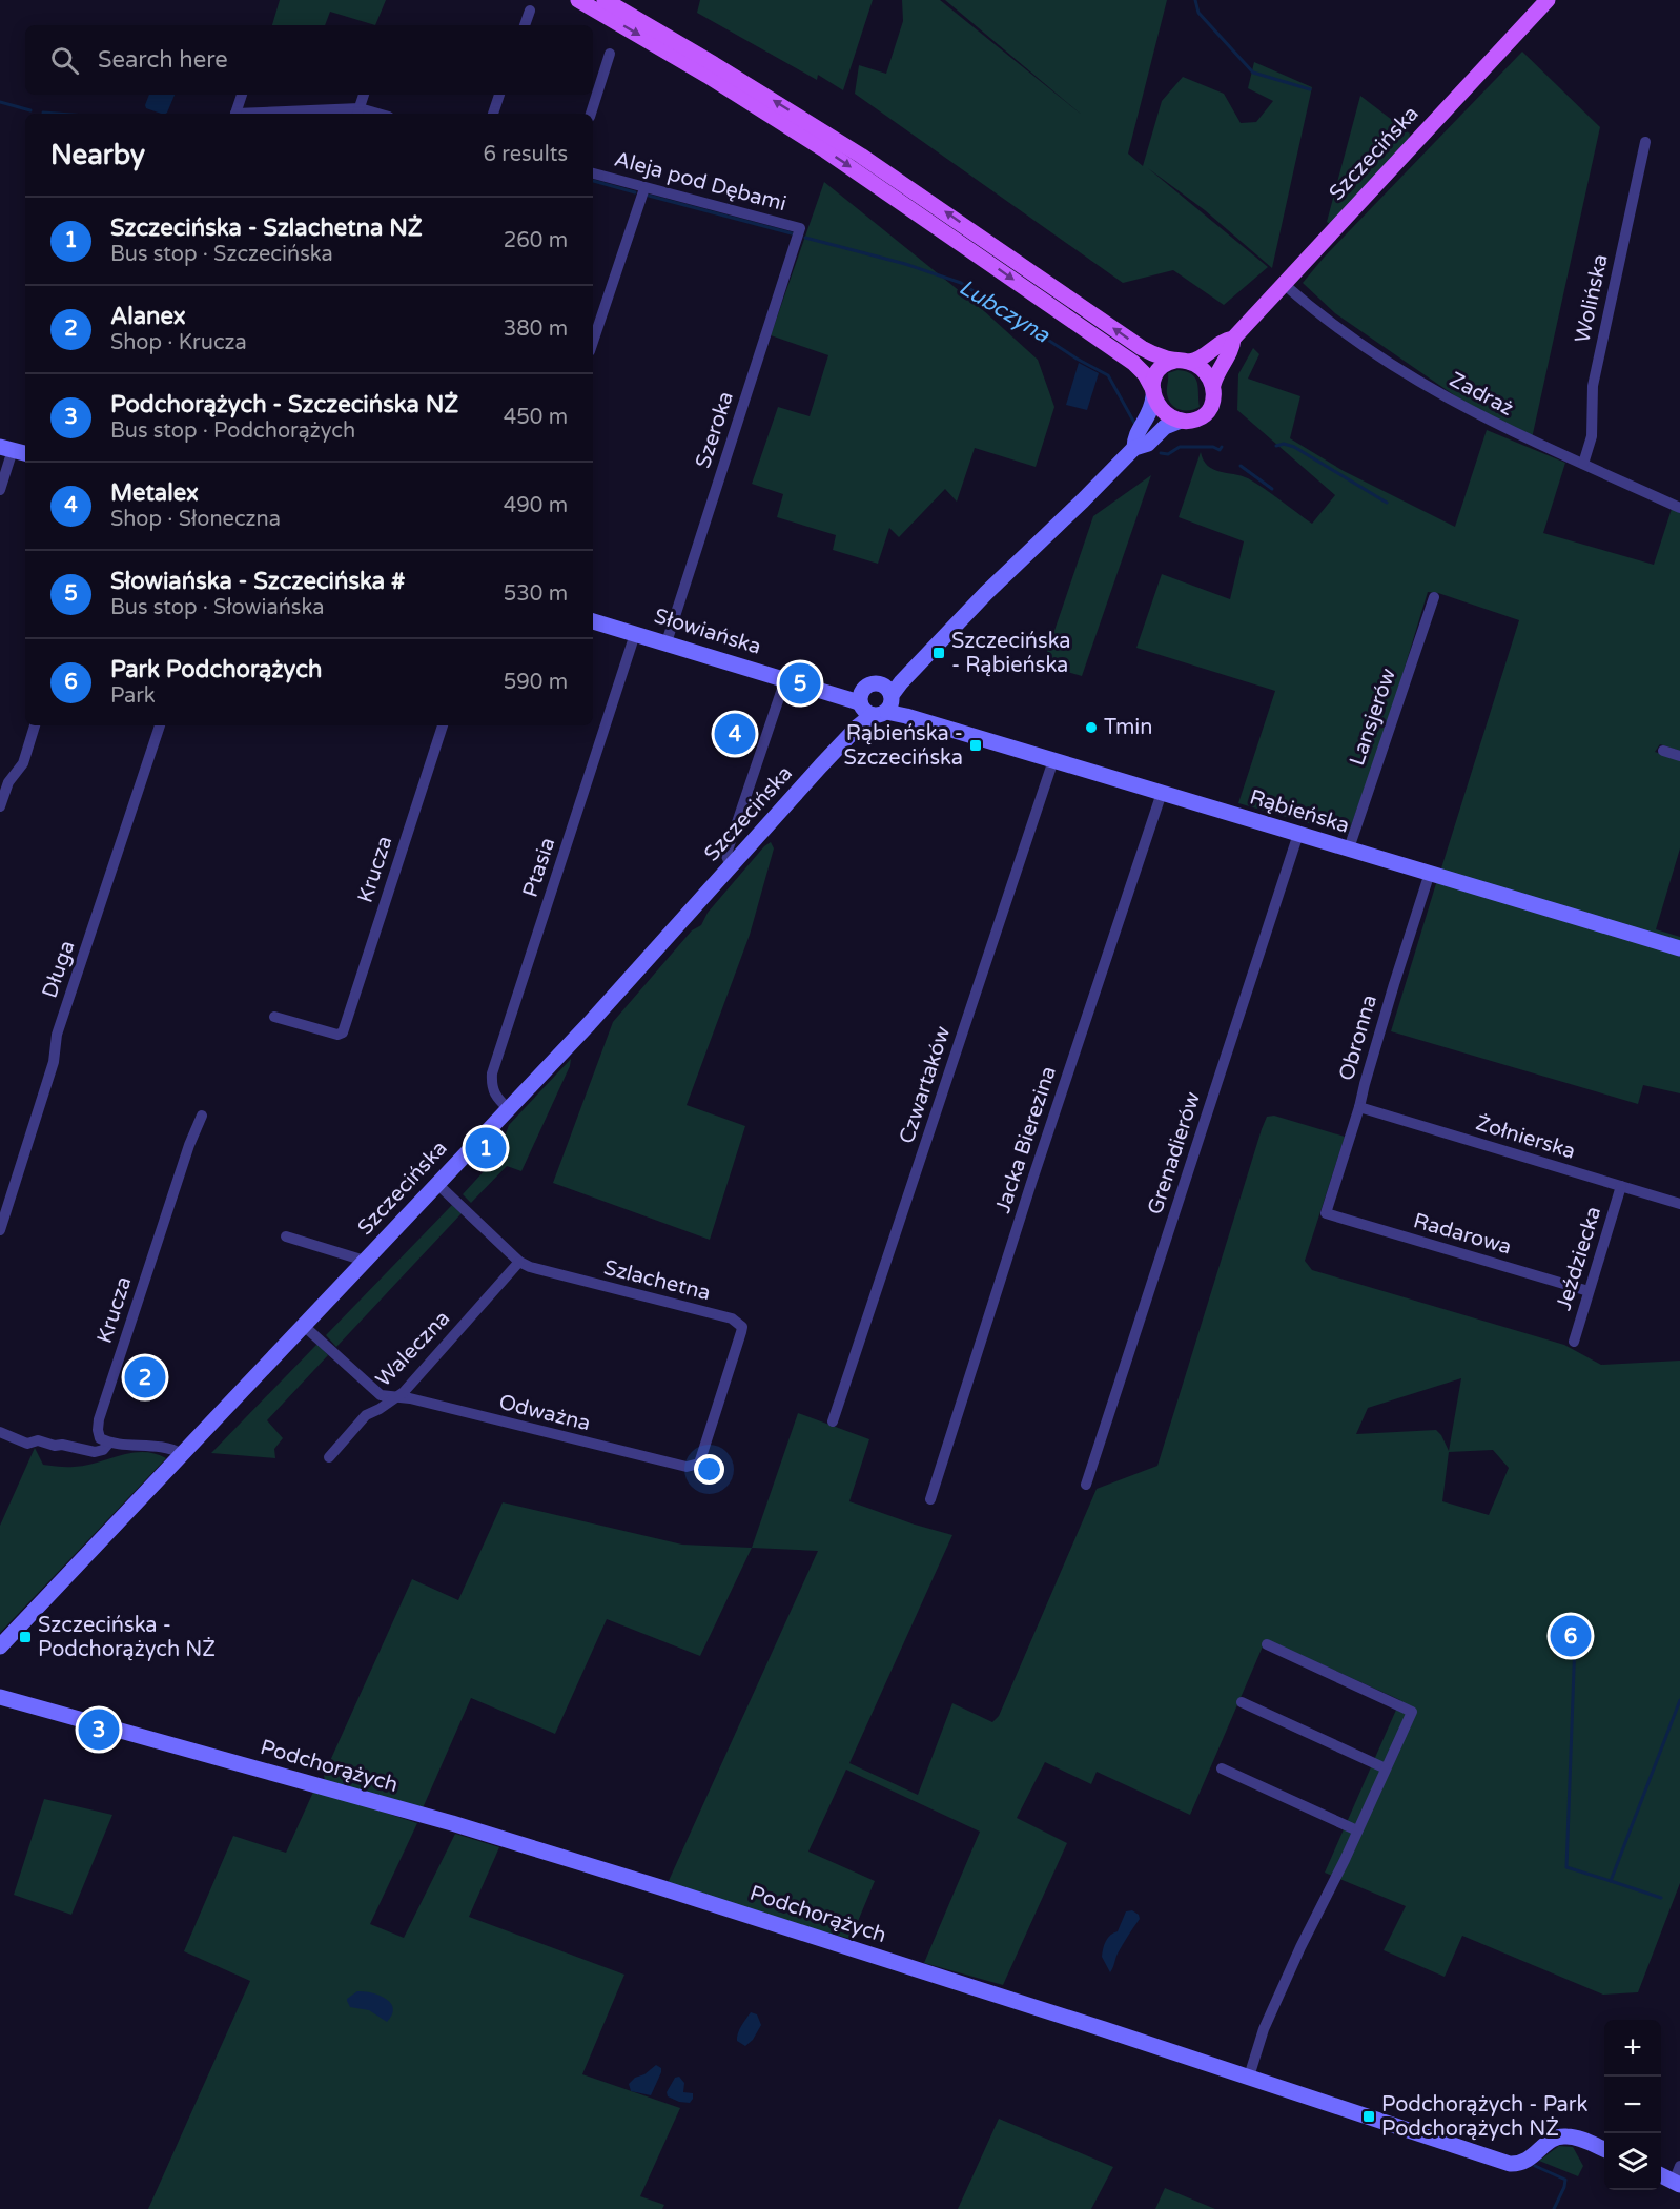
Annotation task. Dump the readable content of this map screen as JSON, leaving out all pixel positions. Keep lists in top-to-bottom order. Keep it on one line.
{"streets":{"main road":["Szczecińska"],"street":["Aleja pod Dębami","Wolińska","Zadraż","Szeroka","Słowiańska","Lansjerów","Rąbieńska","Ptasia","Krucza","Długa","Obronna","Czwartaków","Żołnierska","Jacka Bierezina","Grenadierów","Radarowa","Jeździecka","Szlachetna","Waleczna","Odważna","Podchorążych"]},"crossings":[["Szczecińska","Zadraż"],["Szczecińska","Słowiańska"],["Szczecińska","Rąbieńska"],["Szczecińska","Ptasia"],["Szczecińska","Szlachetna"],["Aleja pod Dębami","Szeroka"],["Wolińska","Zadraż"],["Szeroka","Słowiańska"],["Słowiańska","Rąbieńska"],["Słowiańska","Ptasia"],["Lansjerów","Rąbieńska"],["Rąbieńska","Obronna"],["Rąbieńska","Czwartaków"],["Rąbieńska","Jacka Bierezina"],["Rąbieńska","Grenadierów"],["Obronna","Żołnierska"],["Obronna","Radarowa"],["Żołnierska","Jeździecka"],["Radarowa","Jeździecka"],["Szlachetna","Waleczna"],["Szlachetna","Odważna"],["Waleczna","Odważna"]],"water":["Lubczyna"],"places":{"transit":["Szczecińska - Rąbieńska","Rąbieńska - Szczecińska","Szczecińska - Podchorążych NŻ","Podchorążych - Park Podchorążych NŻ"],"other":["Tmin"]},"page":{"search":"Search here","heading":["Nearby","6 results"],"list":[{"mark":"1","name":"Szczecińska - Szlachetna NŻ","note":"Bus stop · Szczecińska","value":"260 m"},{"mark":"2","name":"Alanex","note":"Shop · Krucza","value":"380 m"},{"mark":"3","name":"Podchorążych - Szczecińska NŻ","note":"Bus stop · Podchorążych","value":"450 m"},{"mark":"4","name":"Metalex","note":"Shop · Słoneczna","value":"490 m"},{"mark":"5","name":"Słowiańska - Szczecińska #","note":"Bus stop · Słowiańska","value":"530 m"},{"mark":"6","name":"Park Podchorążych","note":"Park","value":"590 m"}],"pins":["5","4","1","2","6","3"],"map_buttons":["+","−"]}}
